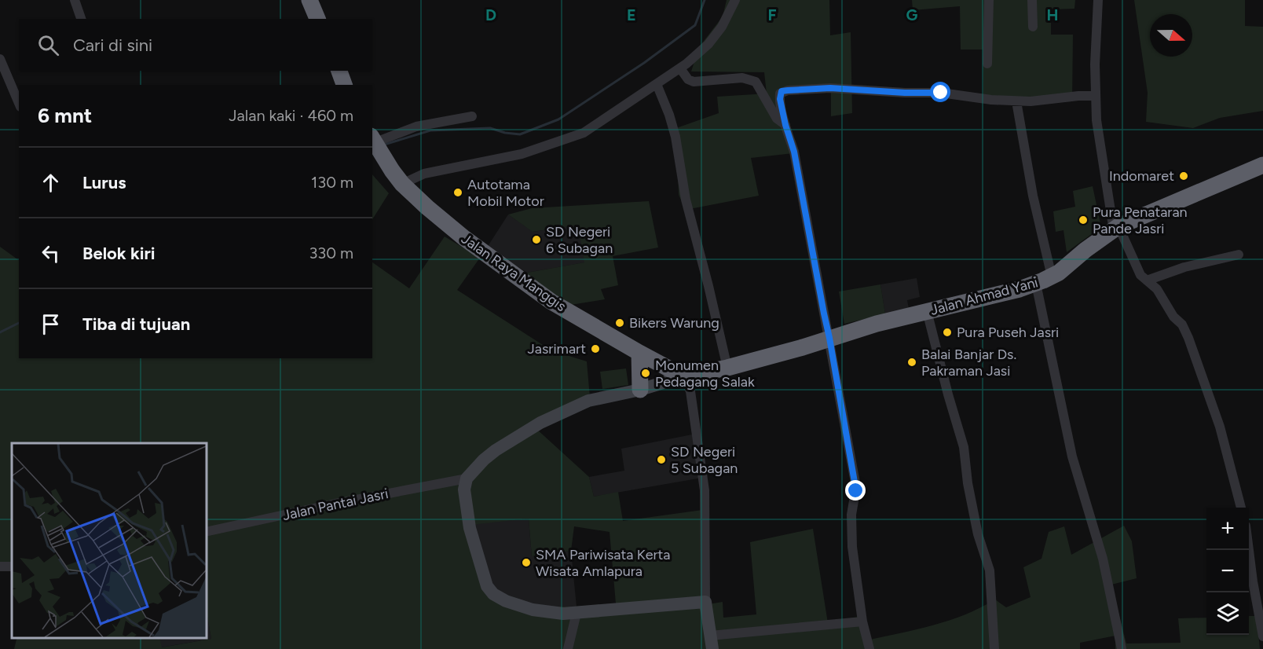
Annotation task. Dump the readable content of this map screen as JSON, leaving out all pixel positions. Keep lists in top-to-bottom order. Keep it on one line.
{"streets":{"highway":["Jalan Raya Manggis","Jalan Ahmad Yani"],"street":["Jalan Pantai Jasri"]},"crossings":[["Jalan Raya Manggis","Jalan Ahmad Yani"]],"places":["Indomaret","Autotama Mobil Motor","Pura Penataran Pande Jasri","SD Negeri 6 Subagan","Bikers Warung","Pura Puseh Jasri","Jasrimart","Balai Banjar Ds. Pakraman Jasi","Monumen Pedagang Salak","SD Negeri 5 Subagan","SMA Pariwisata Kerta Wisata Amlapura"],"north":"right","page":{"search":"Cari di sini","heading":["6 mnt","Jalan kaki · 460 m"],"list":[["Lurus","130 m"],["Belok kiri","330 m"],"Tiba di tujuan"],"map_buttons":["+","−"]},"grid":{"columns":["D","E","F","G","H"]}}
